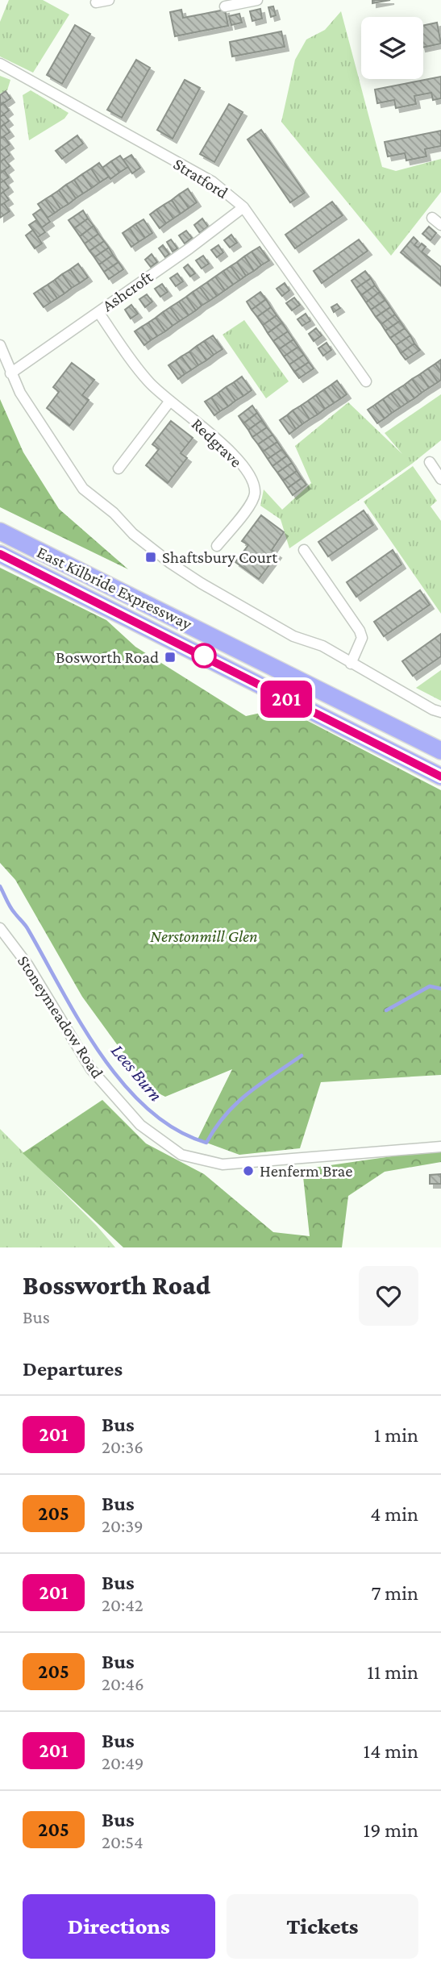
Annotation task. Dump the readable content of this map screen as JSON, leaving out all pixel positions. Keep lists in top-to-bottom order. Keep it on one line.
{"streets":{"highway":["East Kilbride Expressway"],"street":["Stratford","Ashcroft","Redgrave","Stoneymeadow Road"]},"crossings":[["Stratford","Ashcroft"],["Ashcroft","Redgrave"]],"water":["Lees Burn"],"parks":["Nerstonmill Glen"],"places":{"transit":["Shaftsbury Court","Bosworth Road"],"other":["Henferm Brae"]},"lines":["bus line 201"],"page":{"on_map":"201","heading":[["Bossworth Road","Bus"],"Departures"],"list":[{"mark":"201","name":"Bus","note":"20:36","value":"1 min"},{"mark":"205","name":"Bus","note":"20:39","value":"4 min"},{"mark":"201","name":"Bus","note":"20:42","value":"7 min"},{"mark":"205","name":"Bus","note":"20:46","value":"11 min"},{"mark":"201","name":"Bus","note":"20:49","value":"14 min"},{"mark":"205","name":"Bus","note":"20:54","value":"19 min"}],"buttons":["Directions","Tickets"]}}
